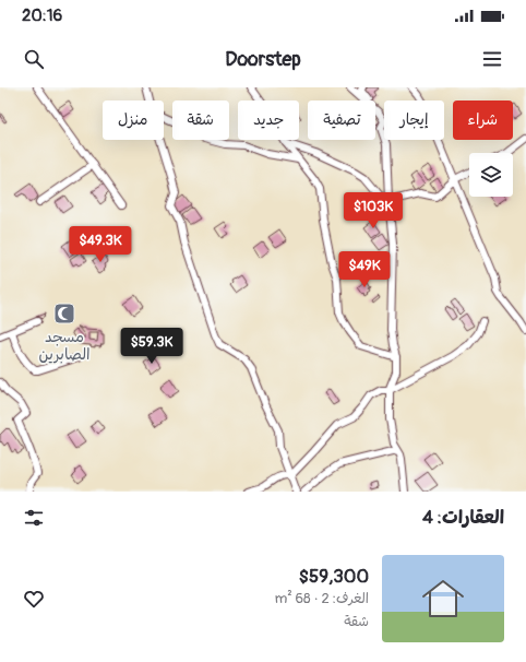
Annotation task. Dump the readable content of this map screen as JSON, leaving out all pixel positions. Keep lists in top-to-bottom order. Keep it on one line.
{"places":{"mosque":["مسجد الصابرين"]},"page":{"status":"20:16","header":"Doorstep","chip":["شراء","إيجار","تصفية","جديد","شقة","منزل"],"price":["$103K","$49.3K","$49K","$59.3K"],"heading":"العقارات: 4","list":[{"name":"$59,300","note":"الغرف: 2 · 68 m² · شقة"}]}}
